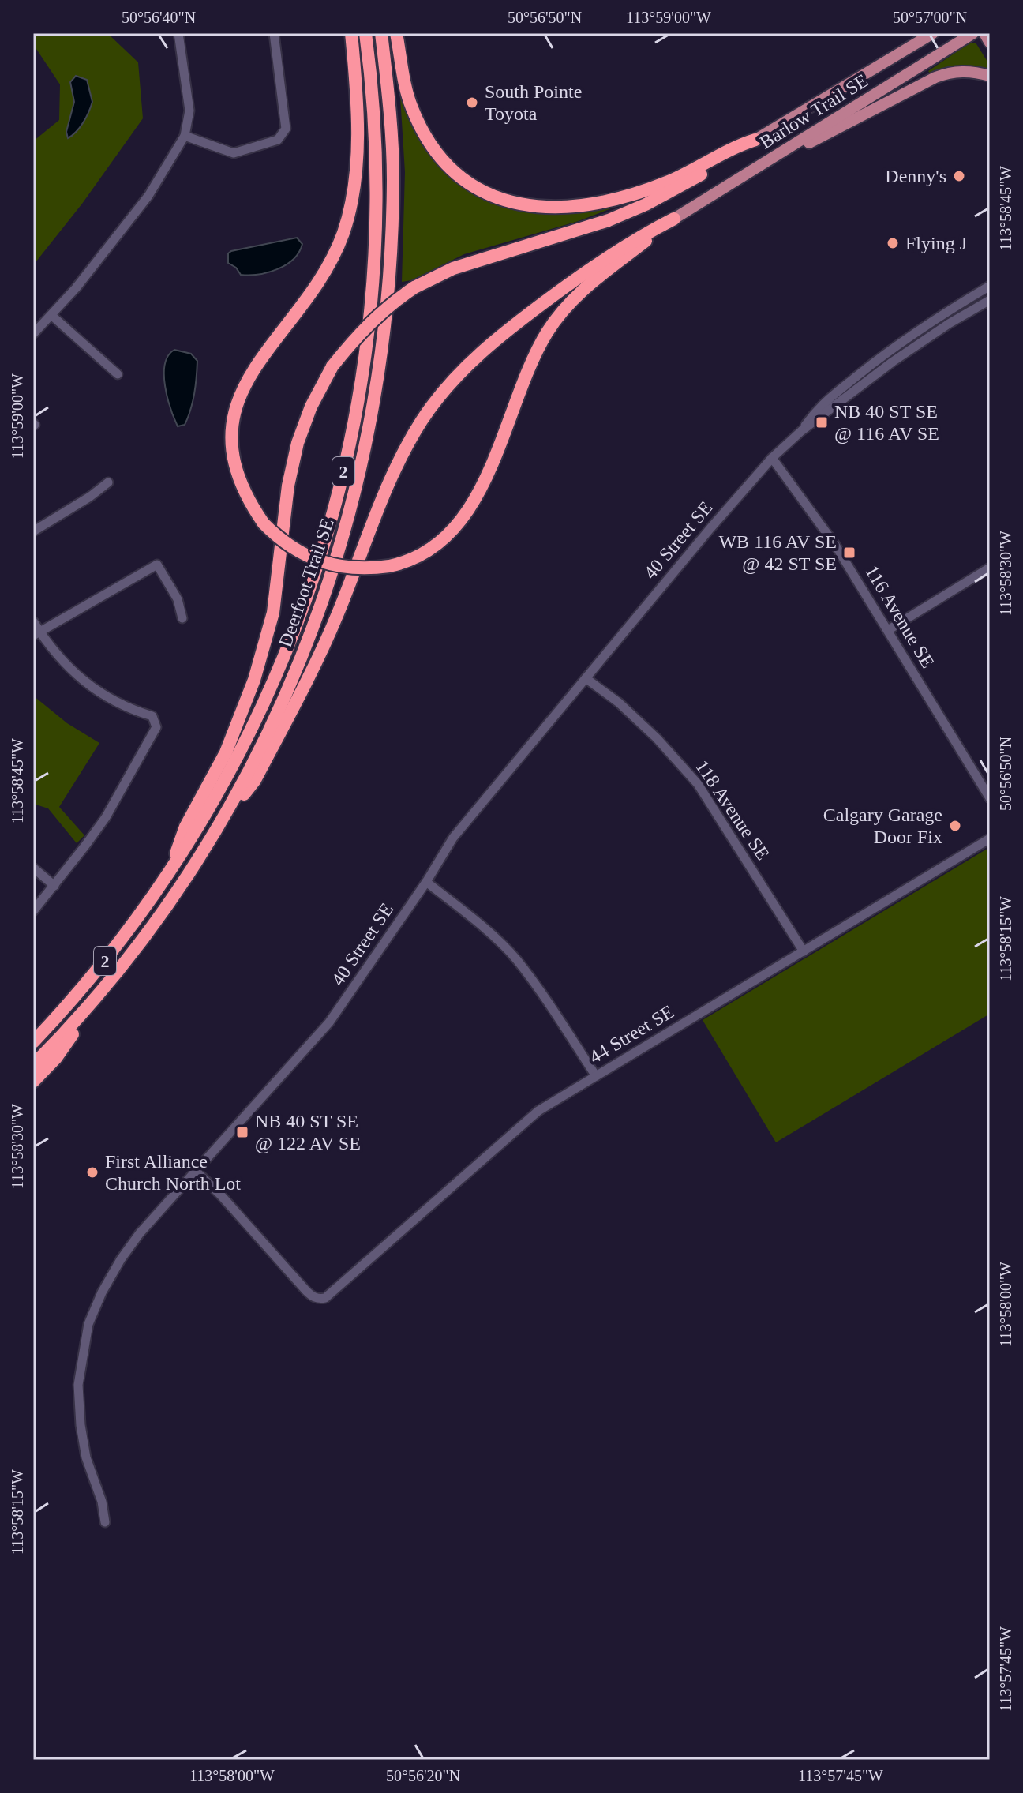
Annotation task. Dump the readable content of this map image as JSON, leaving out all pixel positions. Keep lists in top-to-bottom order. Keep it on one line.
{"streets":{"highway":["2","Deerfoot Trail SE"],"main road":["Barlow Trail SE"],"street":["40 Street SE","116 Avenue SE","118 Avenue SE","44 Street SE"]},"crossings":[["40 Street SE","116 Avenue SE"],["40 Street SE","118 Avenue SE"],["40 Street SE","44 Street SE"],["118 Avenue SE","44 Street SE"]],"places":{"other":["South Pointe Toyota","Denny's","Flying J","Calgary Garage Door Fix","First Alliance Church North Lot"],"transit":["NB 40 ST SE @ 116 AV SE","WB 116 AV SE @ 42 ST SE","NB 40 ST SE @ 122 AV SE"]},"coordinates":["50°56'40\"N","50°56'50\"N","113°59'00\"W","50°57'00\"N","113°58'45\"W","113°58'30\"W","113°58'15\"W","113°58'00\"W","113°57'45\"W","50°56'20\"N"]}
